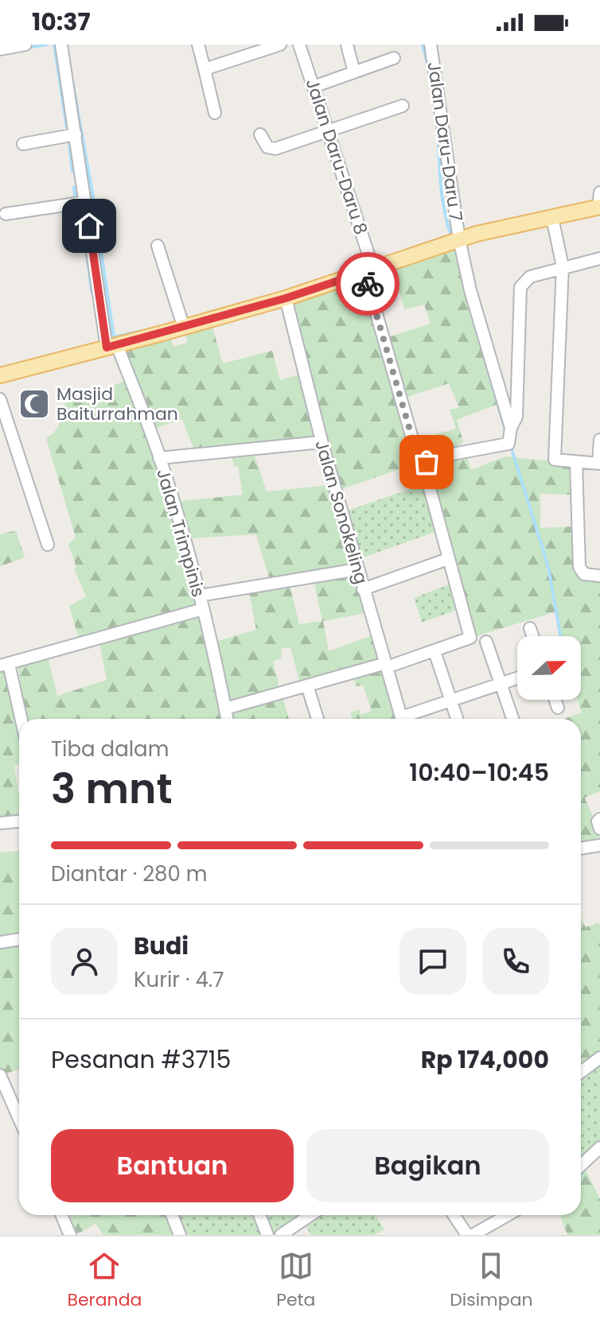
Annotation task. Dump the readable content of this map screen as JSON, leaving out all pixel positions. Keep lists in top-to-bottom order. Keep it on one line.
{"streets":{"street":["Jalan Daru-Daru 7","Jalan Daru-Daru 8","Jalan Sonokeling","Jalan Trimpinis"]},"places":{"mosque":["Masjid Baiturrahman"]},"north":"right","page":{"status":"10:37","heading":["3 mnt","Tiba dalam","10:40–10:45"],"panel":["Budi","Kurir · 4.7","Pesanan #3715","Rp 174,000"],"bar":"Diantar · 280 m","buttons":["Bantuan","Bagikan"],"tabs":["Beranda","Peta","Disimpan"]}}
